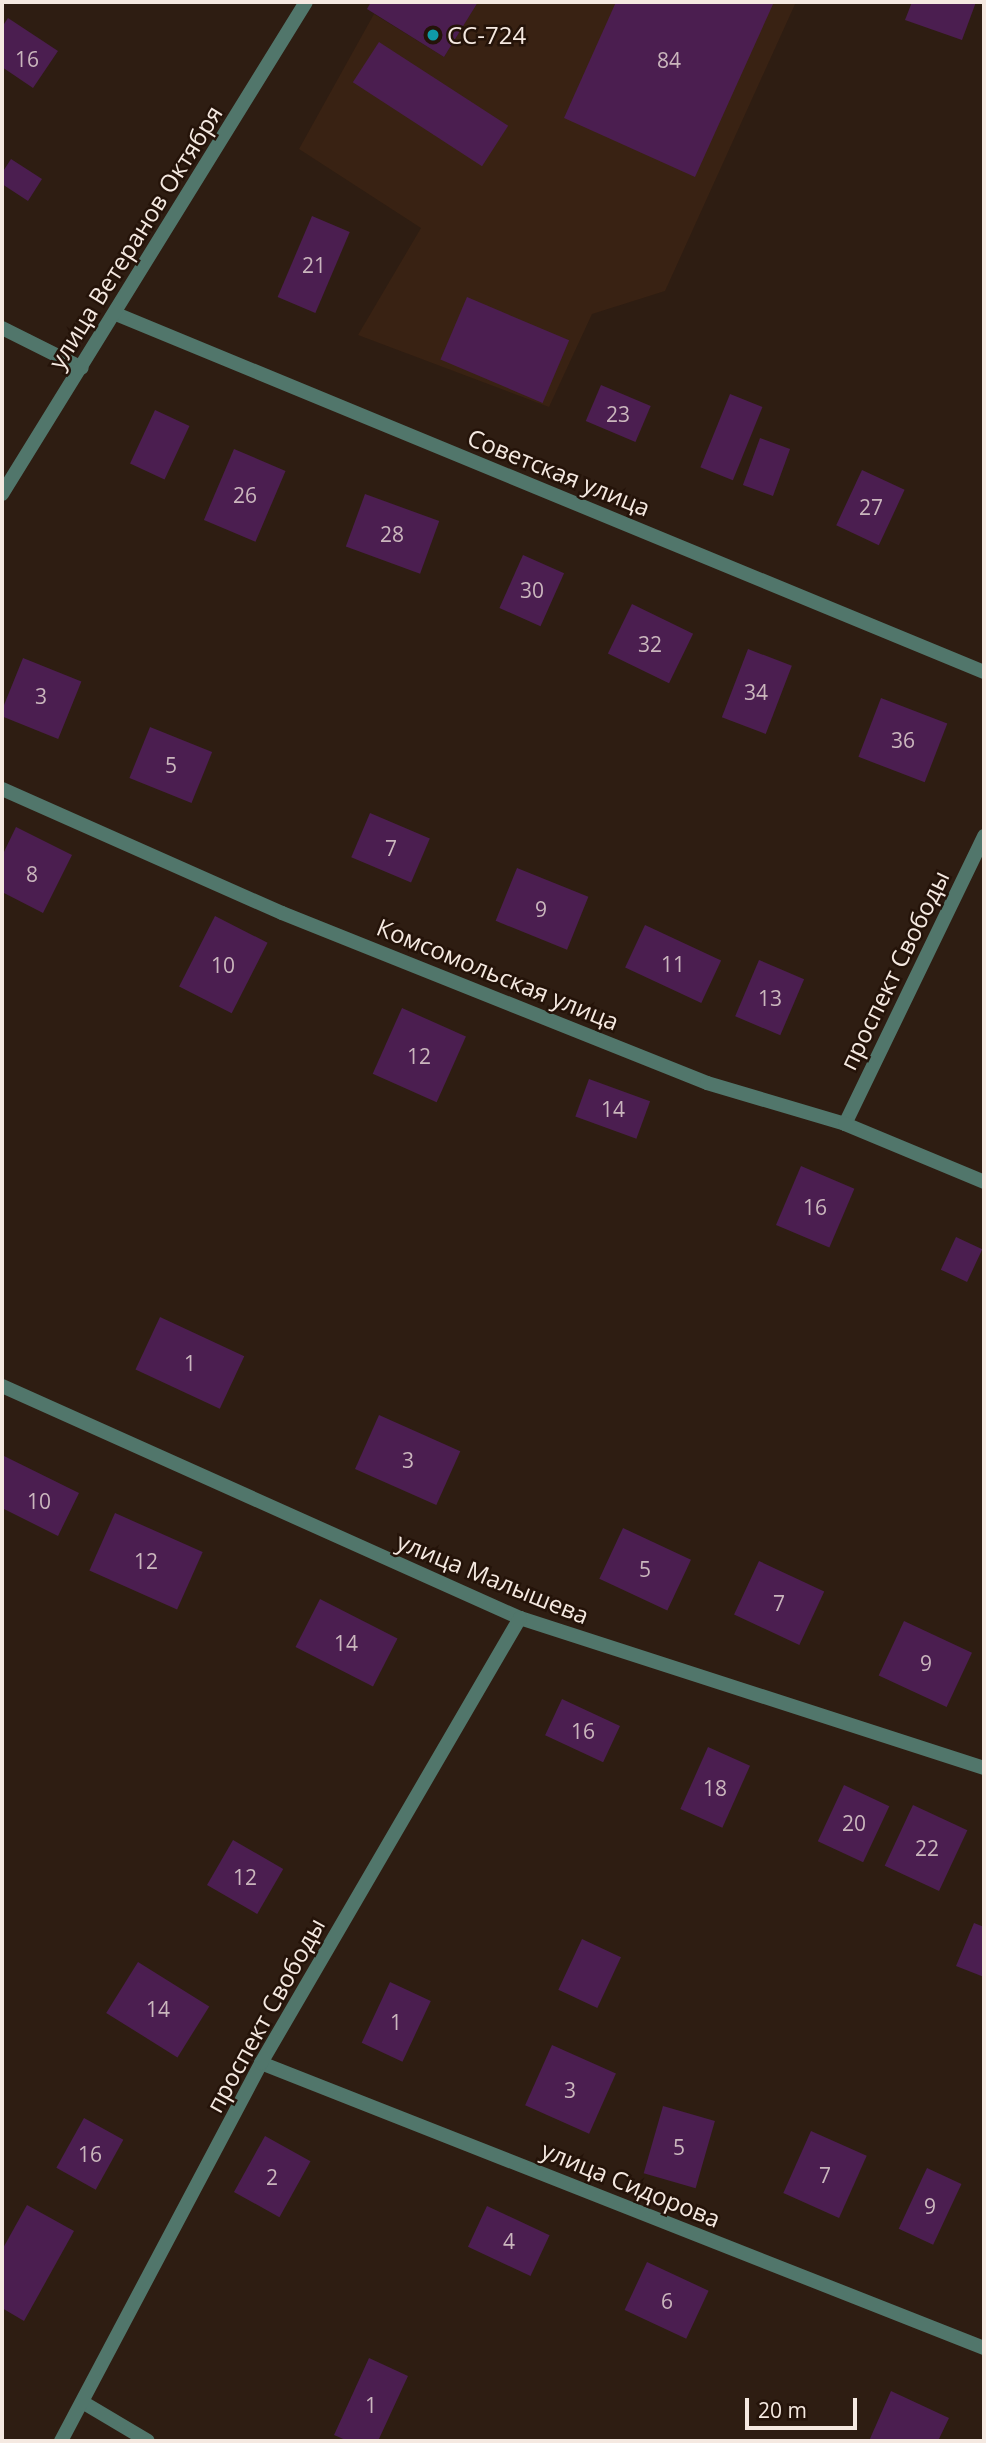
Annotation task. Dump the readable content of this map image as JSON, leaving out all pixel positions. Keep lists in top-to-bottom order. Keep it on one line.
{"streets":{"street":["улица Ветеранов Октября","Советская улица","проспект Свободы","Комсомольская улица","улица Малышева","улица Сидорова"]},"crossings":[["улица Ветеранов Октября","Советская улица"],["проспект Свободы","Комсомольская улица"],["проспект Свободы","улица Малышева"],["проспект Свободы","улица Сидорова"]],"places":["СС-724"],"house_numbers":["16","84","21","23","26","27","28","30","32","34","3","36","5","7","8","9","11","10","13","12","14","16","1","3","10","12","5","7","14","9","16","18","20","22","12","14","1","3","5","16","7","2","9","4","6","1"],"scale_bar":"20 m"}
